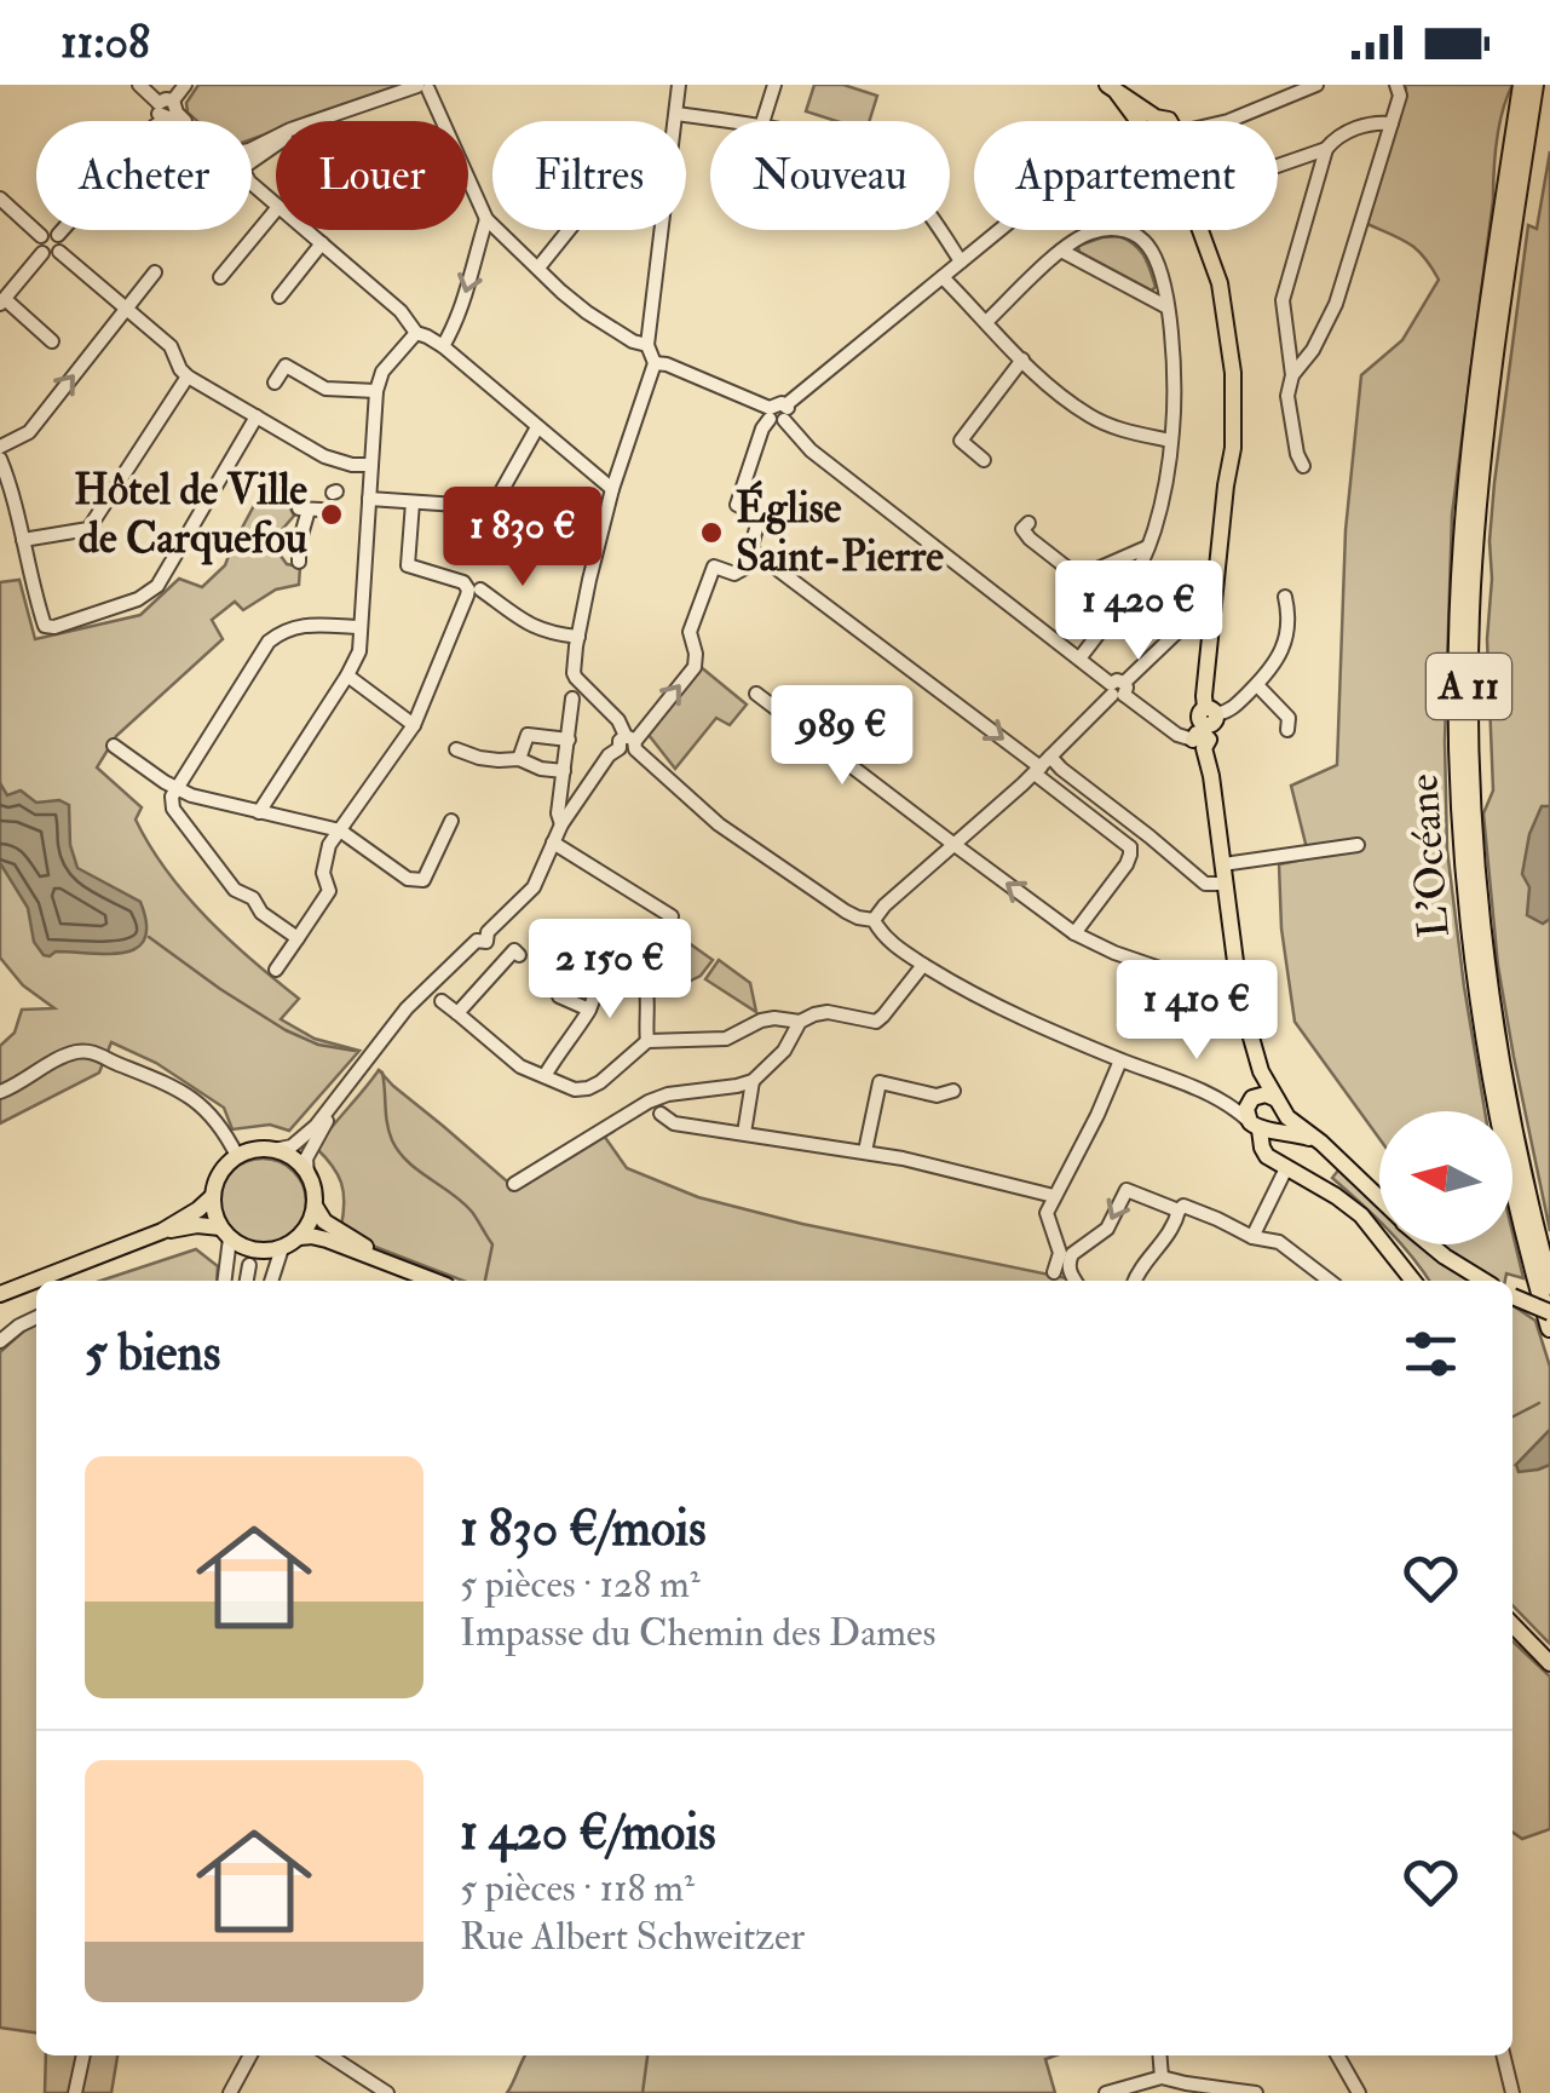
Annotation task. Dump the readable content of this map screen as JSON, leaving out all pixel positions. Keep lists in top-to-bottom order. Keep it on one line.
{"streets":{"highway":["A 11","L’Océane"]},"places":["Hôtel de Ville de Carquefou","Église Saint-Pierre"],"north":"left","page":{"status":"11:08","chip":["Acheter","Louer","Filtres","Nouveau","Appartement"],"price":["1 830 €","1 420 €","989 €","2 150 €","1 410 €"],"heading":"5 biens","list":[{"name":"1 830 €/mois","note":"5 pièces · 128 m² · Impasse du Chemin des Dames"},{"name":"1 420 €/mois","note":"5 pièces · 118 m² · Rue Albert Schweitzer"}]}}
